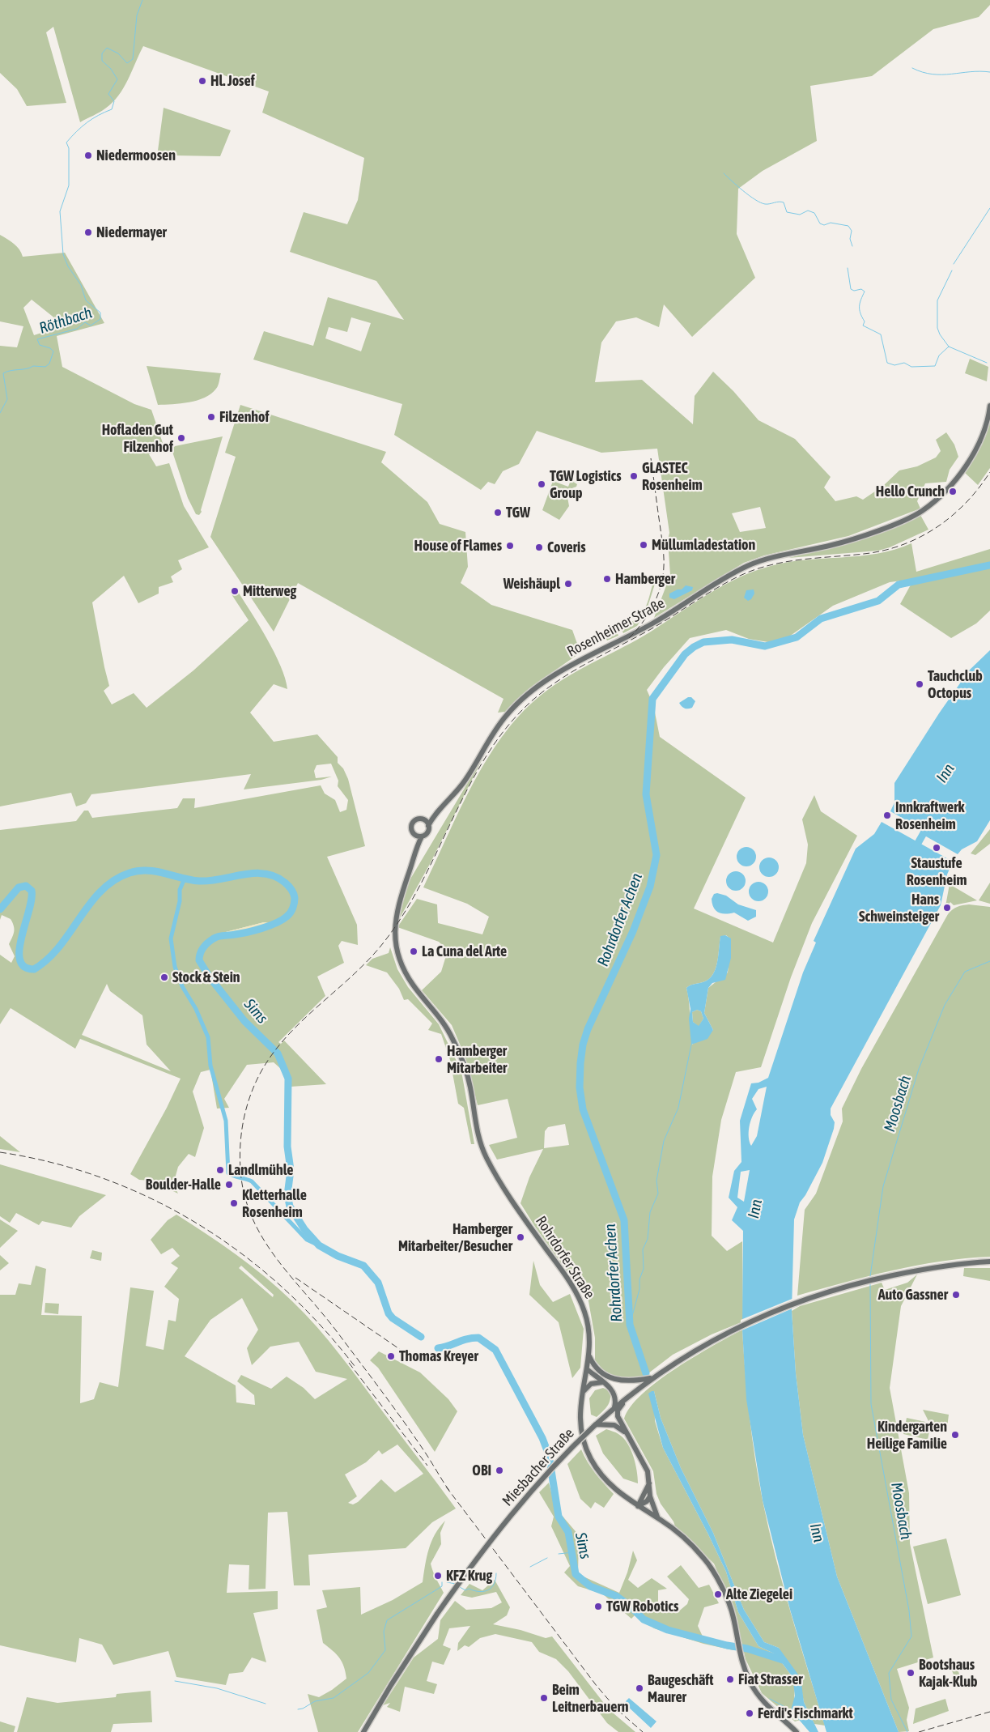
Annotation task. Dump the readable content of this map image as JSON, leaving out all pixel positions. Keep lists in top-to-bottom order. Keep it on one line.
{"streets":{"main road":["Rosenheimer Straße","Rohrdorfer Straße","Miesbacher Straße"]},"crossings":[["Rosenheimer Straße","Rohrdorfer Straße"]],"water":["Röthbach","Inn","Rohrdorfer Achen","Sims","Moosbach"],"places":["Hl. Josef","Niedermoosen","Niedermayer","Filzenhof","Hofladen Gut Filzenhof","GLASTEC Rosenheim","TGW Logistics Group","Hello Crunch","TGW","Müllumladestation","House of Flames","Coveris","Hamberger","Weishäupl","Mitterweg","Tauchclub Octopus","Innkraftwerk Rosenheim","Staustufe Rosenheim","Hans Schweinsteiger","La Cuna del Arte","Stock & Stein","Hamberger Mitarbeiter","Landlmühle","Boulder-Halle","Kletterhalle Rosenheim","Hamberger Mitarbeiter/Besucher","Auto Gassner","Thomas Kreyer","Kindergarten Heilige Familie","OBI","KFZ Krug","Alte Ziegelei","TGW Robotics","Bootshaus Kajak-Klub","Fiat Strasser","Baugeschäft Maurer","Beim Leitnerbauern","Ferdi's Fischmarkt"]}
